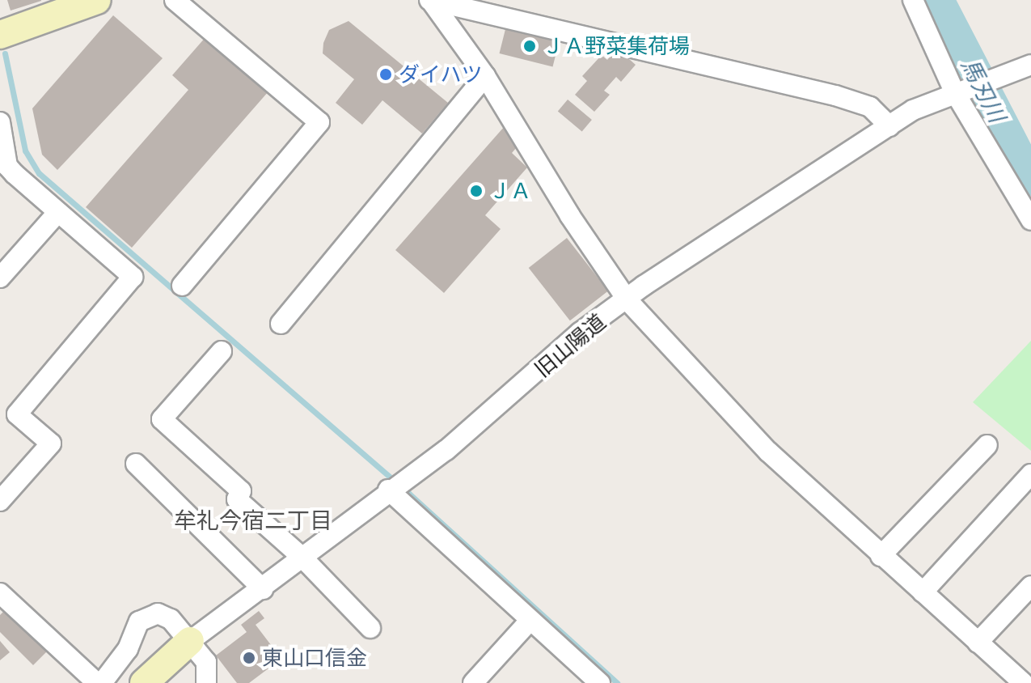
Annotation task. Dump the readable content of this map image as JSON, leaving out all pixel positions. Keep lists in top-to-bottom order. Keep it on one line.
{"streets":{"street":["旧山陽道"]},"districts":["牟礼今宿二丁目"],"water":["馬刃川"],"places":["ＪＡ野菜集荷場","ダイハツ","ＪＡ","東山口信金"]}
